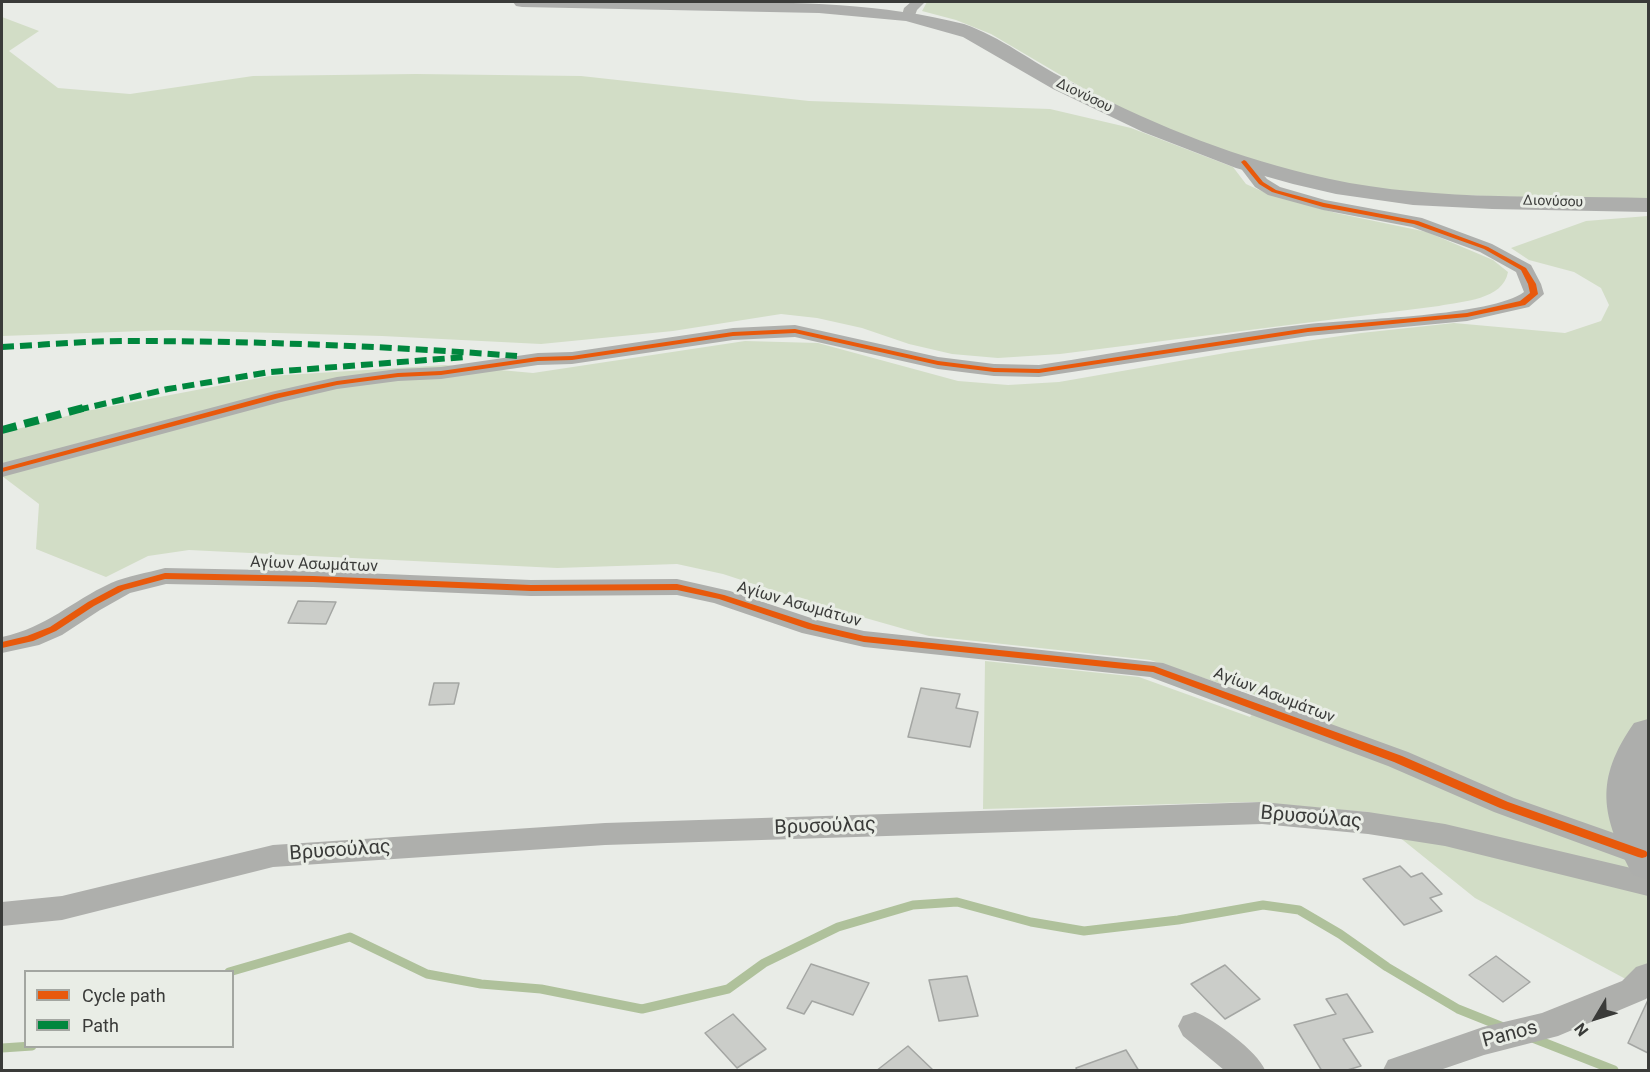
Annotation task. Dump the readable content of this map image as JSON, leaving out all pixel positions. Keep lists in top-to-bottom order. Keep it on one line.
{"streets":{"main road":["Διονύσου"],"street":["Αγίων Ασωμάτων","Βρυσούλας","Panos"]},"crossings":[["Αγίων Ασωμάτων","Βρυσούλας"]],"legend":["Cycle path","Path"],"north":"bottom left"}
